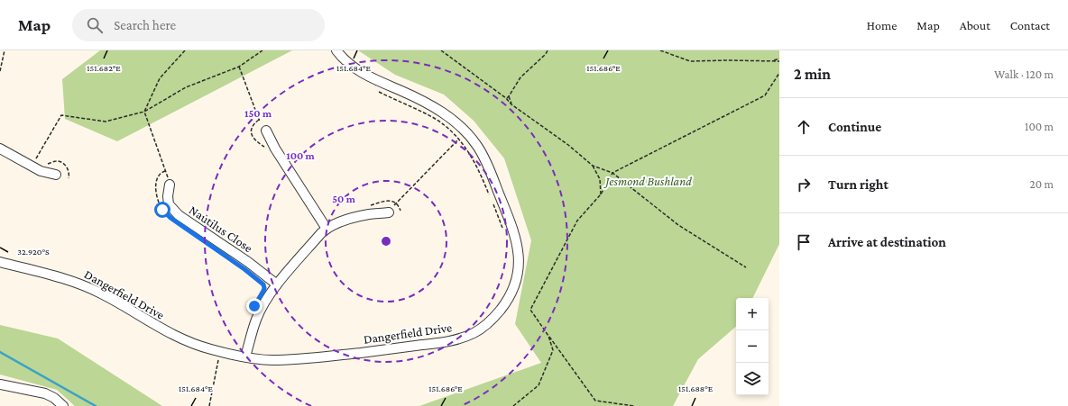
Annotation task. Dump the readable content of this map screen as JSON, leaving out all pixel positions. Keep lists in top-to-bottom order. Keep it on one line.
{"streets":{"street":["Nautilus Close","Dangerfield Drive"]},"parks":["Jesmond Bushland"],"page":{"header":"Map","search":"Search here","nav":["Home","Map","About","Contact"],"heading":["2 min","Walk · 120 m"],"list":[["Continue","100 m"],["Turn right","20 m"],"Arrive at destination"],"map_buttons":["+","−"]},"coordinates":["151.682°E","151.684°E","151.686°E","32.920°S","151.688°E"],"rings":["150 m","100 m","50 m"]}
